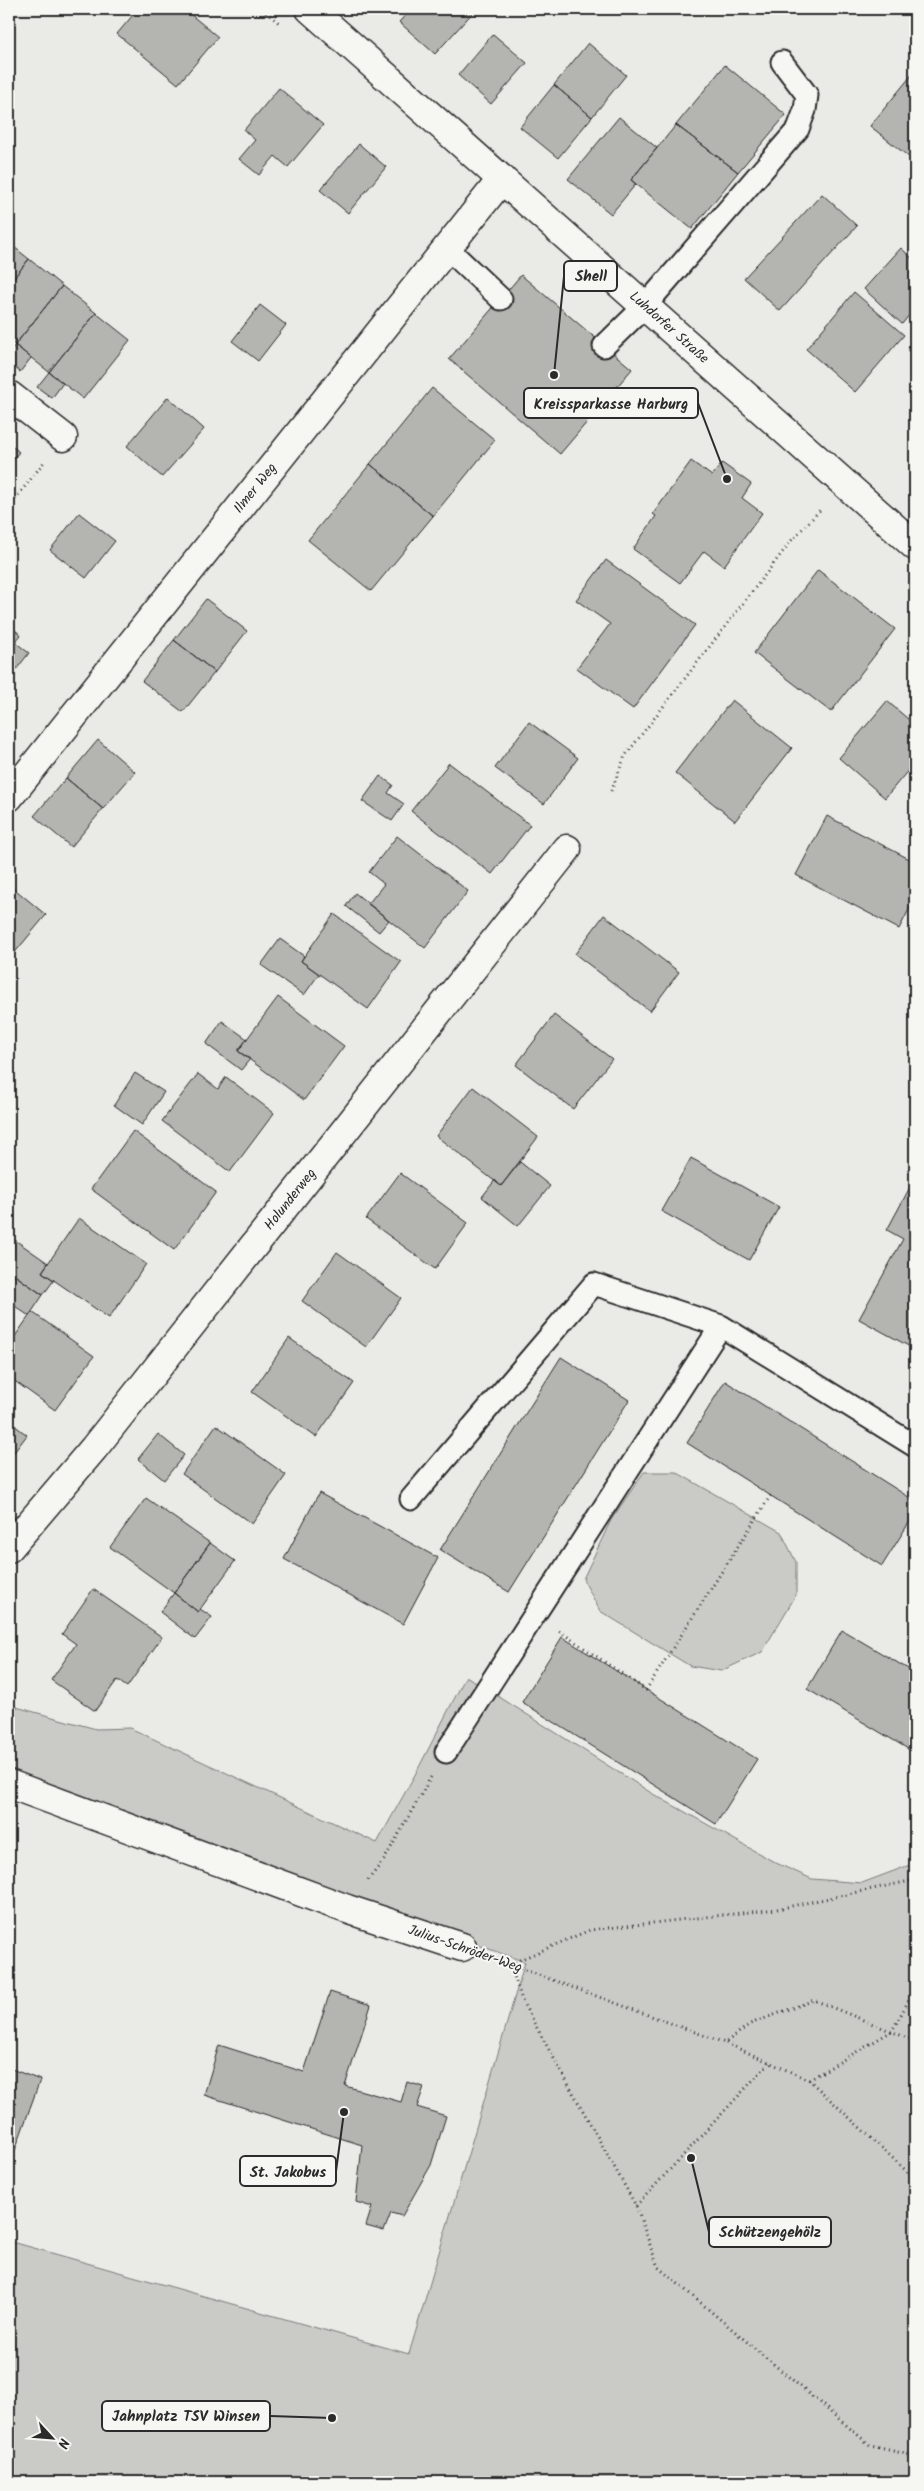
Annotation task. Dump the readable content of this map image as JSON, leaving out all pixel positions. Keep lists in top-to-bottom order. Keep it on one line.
{"streets":{"street":["Luhdorfer Straße","Ilmer Weg","Holunderweg","Julius-Schröder-Weg"]},"crossings":[["Luhdorfer Straße","Ilmer Weg"]],"places":["Shell","Kreissparkasse Harburg","St. Jakobus","Schützengehölz","Jahnplatz TSV Winsen"],"north":"bottom right"}
